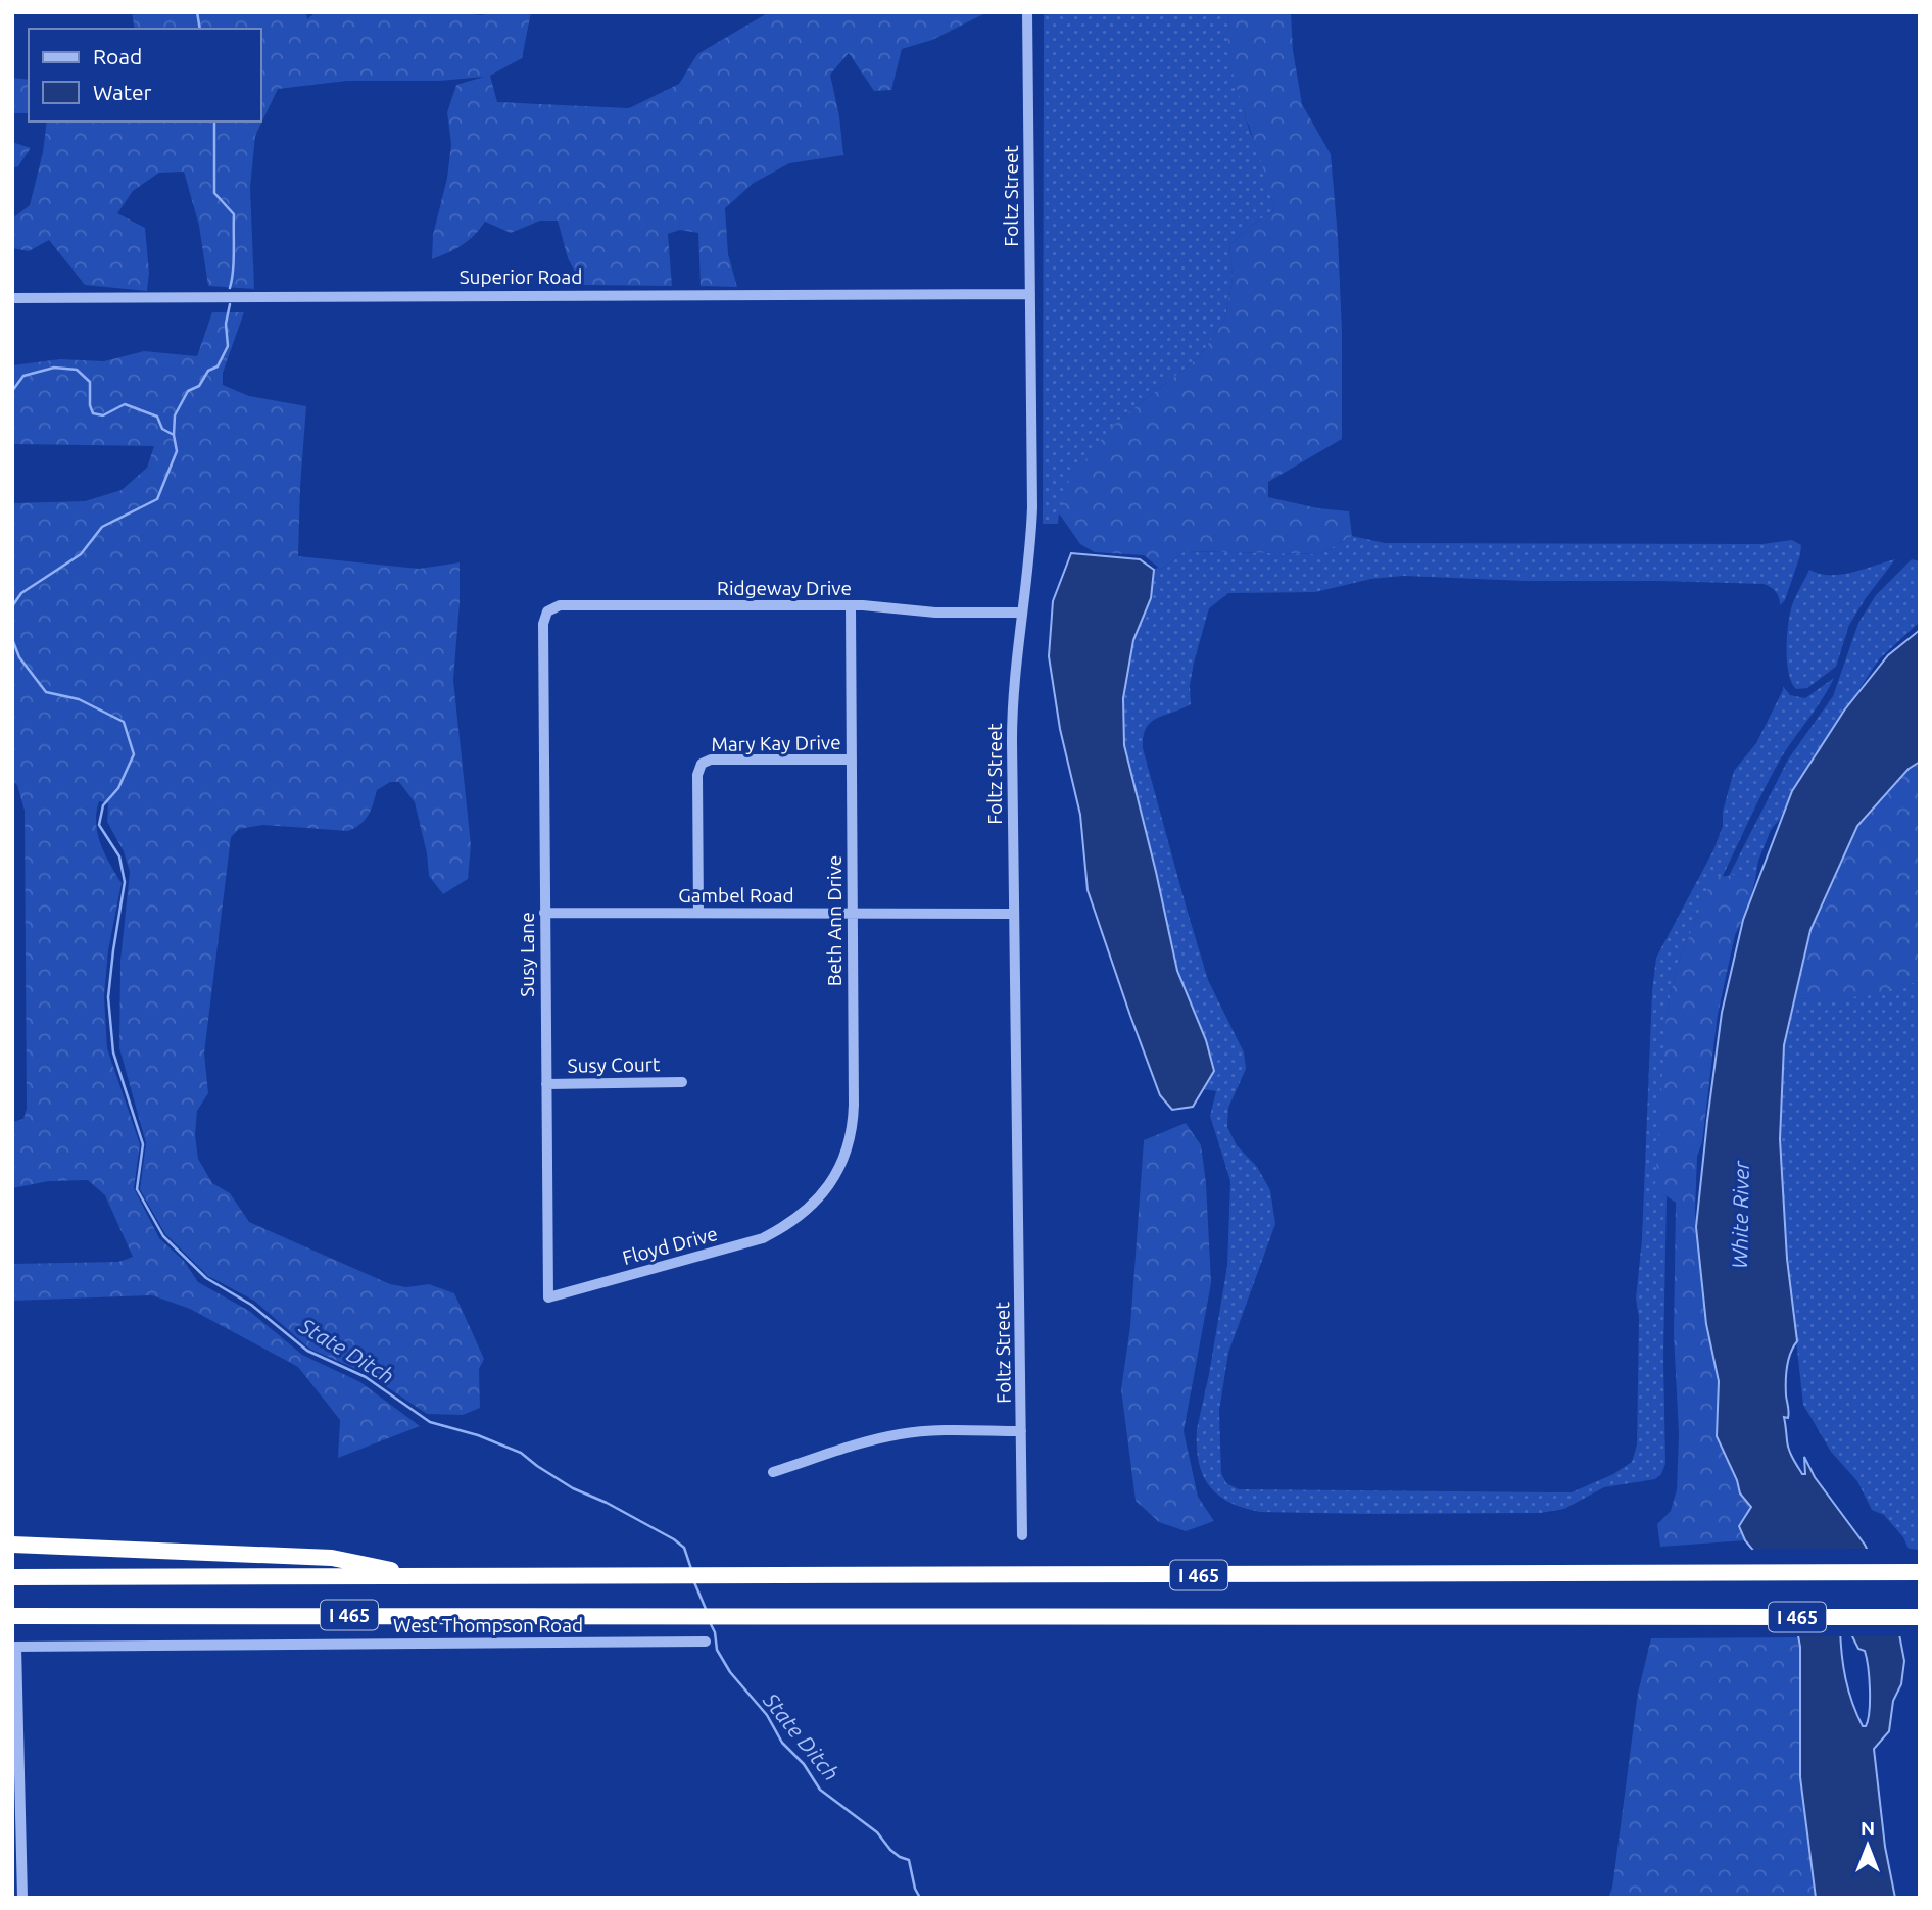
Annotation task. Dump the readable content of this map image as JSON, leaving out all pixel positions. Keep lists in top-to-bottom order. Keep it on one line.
{"streets":{"highway":["I 465"],"street":["Foltz Street","Superior Road","Ridgeway Drive","Mary Kay Drive","Gambel Road","Beth Ann Drive","Susy Lane","Susy Court","Floyd Drive","West Thompson Road"]},"crossings":[["Foltz Street","Superior Road"],["Foltz Street","Ridgeway Drive"],["Foltz Street","Gambel Road"],["Ridgeway Drive","Beth Ann Drive"],["Ridgeway Drive","Susy Lane"],["Mary Kay Drive","Gambel Road"],["Mary Kay Drive","Beth Ann Drive"],["Gambel Road","Beth Ann Drive"],["Gambel Road","Susy Lane"],["Beth Ann Drive","Floyd Drive"],["Susy Lane","Susy Court"],["Susy Lane","Floyd Drive"]],"water":["White River","State Ditch"],"legend":["Road","Water"],"north":"top"}
